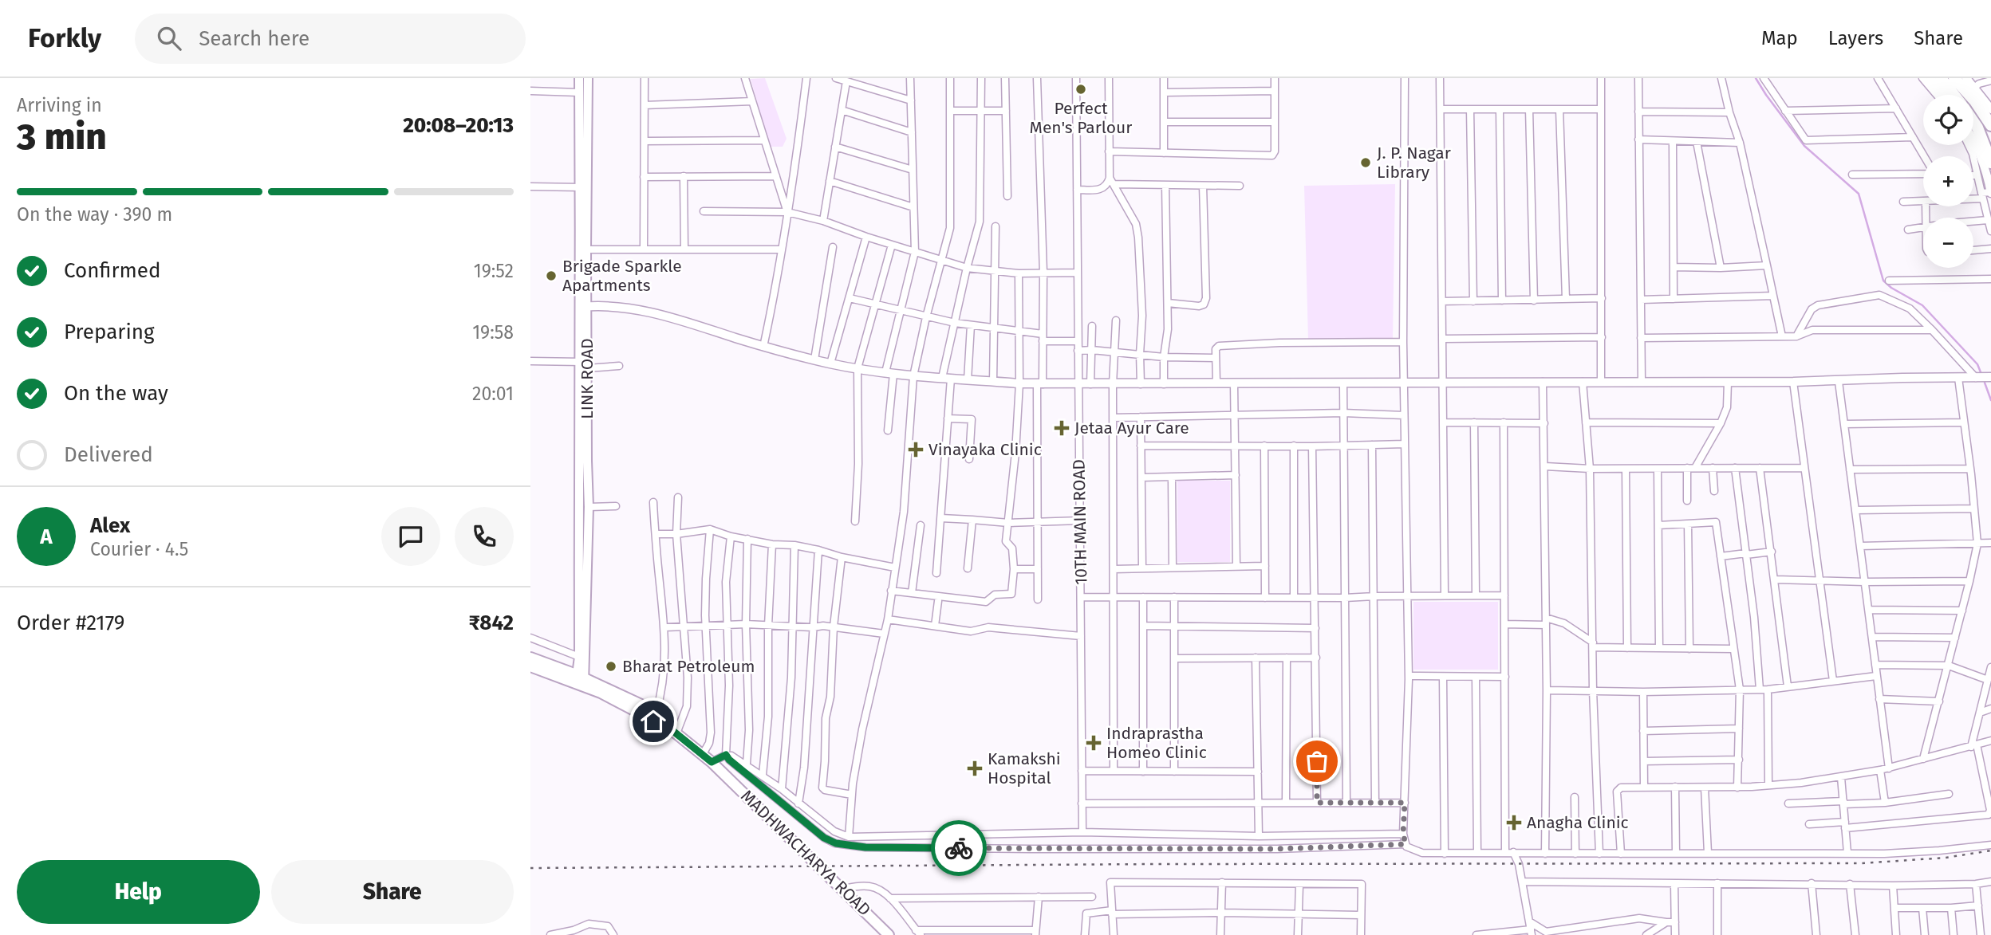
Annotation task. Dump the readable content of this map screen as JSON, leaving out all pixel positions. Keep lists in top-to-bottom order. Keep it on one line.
{"streets":{"main road":["LINK ROAD","MADHWACHARYA ROAD"],"street":["10TH MAIN ROAD"]},"crossings":[["LINK ROAD","MADHWACHARYA ROAD"]],"places":{"other":["Perfect Men's Parlour","J. P. Nagar Library","Brigade Sparkle Apartments","Bharat Petroleum"],"health":["Jetaa Ayur Care","Vinayaka Clinic","Indraprastha Homeo Clinic","Kamakshi Hospital","Anagha Clinic"]},"page":{"header":"Forkly","search":"Search here","nav":["Map","Layers","Share"],"heading":["3 min","Arriving in","20:08–20:13"],"panel":["Alex","Courier · 4.5","Order #2179","₹842"],"map_buttons":["+","−"],"bar":"On the way · 390 m","list":[["Confirmed","19:52"],["Preparing","19:58"],["On the way","20:01"],"Delivered"],"round":"A","buttons":["Help","Share"]}}
